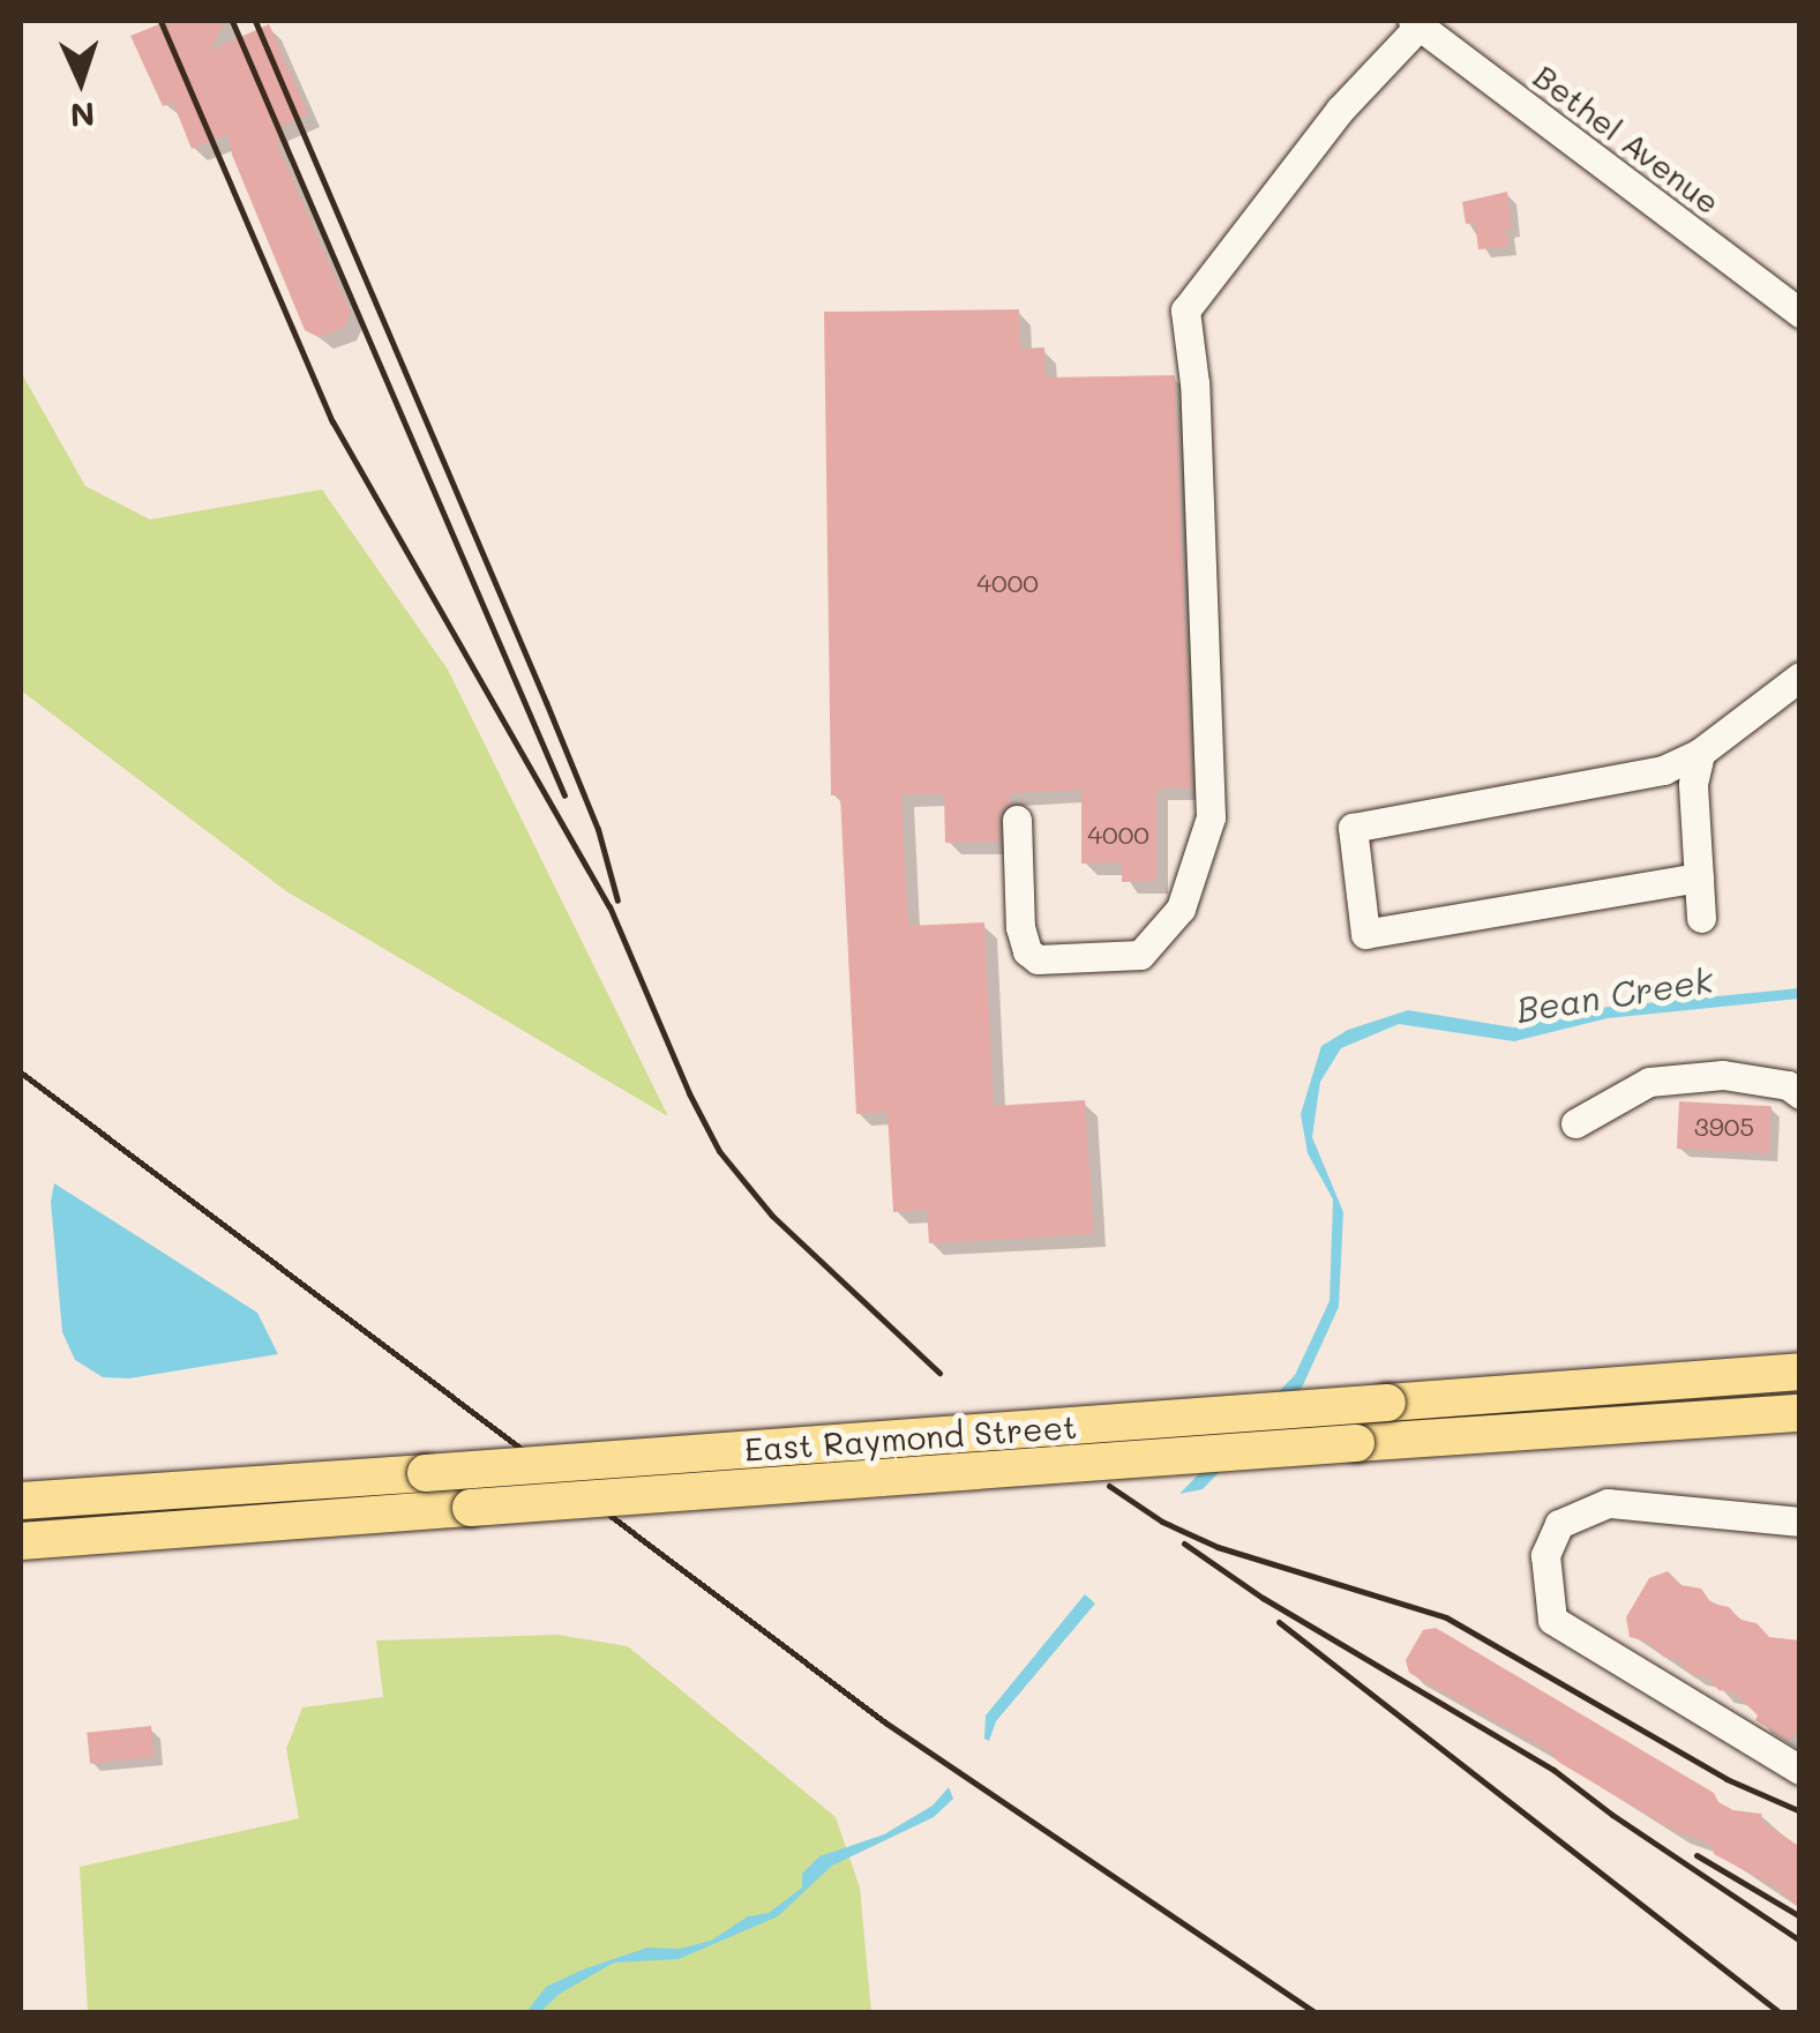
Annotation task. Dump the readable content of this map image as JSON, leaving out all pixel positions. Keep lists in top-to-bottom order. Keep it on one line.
{"streets":{"main road":["East Raymond Street"],"street":["Bethel Avenue"]},"water":["Bean Creek"],"house_numbers":["4000","4000","3905"],"north":"bottom"}
